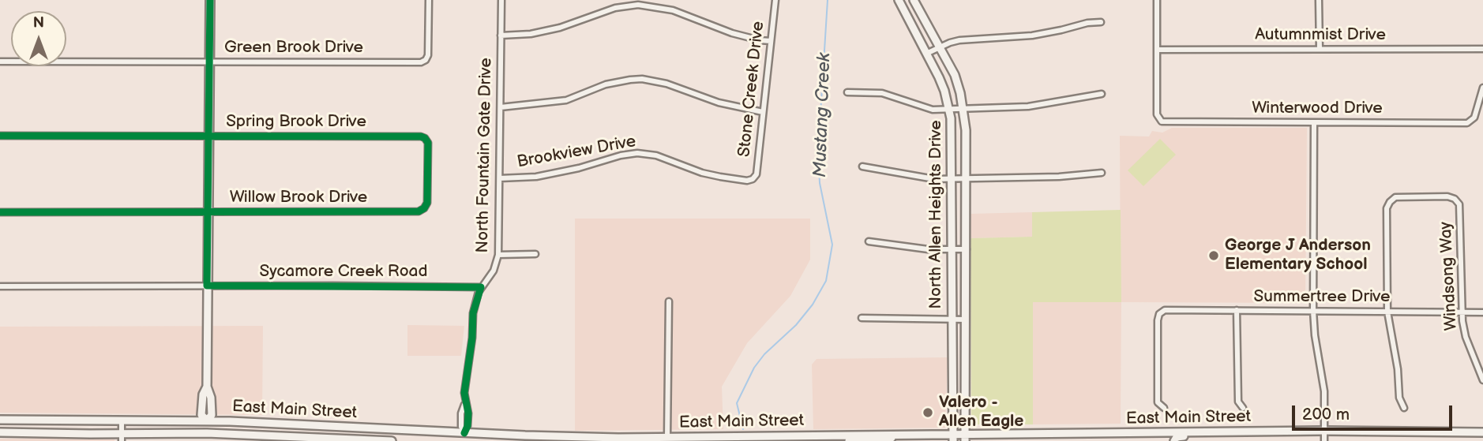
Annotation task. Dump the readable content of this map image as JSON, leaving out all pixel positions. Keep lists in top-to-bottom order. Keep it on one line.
{"streets":{"main road":["North Allen Heights Drive","East Main Street"],"street":["Autumnmist Drive","Green Brook Drive","Stone Creek Drive","Winterwood Drive","Spring Brook Drive","Brookview Drive","North Fountain Gate Drive","Willow Brook Drive","Sycamore Creek Road","Windsong Way","Summertree Drive"]},"crossings":[["Autumnmist Drive","Winterwood Drive"],["Stone Creek Drive","Brookview Drive"],["Spring Brook Drive","Willow Brook Drive"],["Brookview Drive","North Fountain Gate Drive"],["North Fountain Gate Drive","Sycamore Creek Road"],["North Fountain Gate Drive","East Main Street"],["North Allen Heights Drive","East Main Street"],["Windsong Way","Summertree Drive"]],"water":["Mustang Creek"],"places":["George J Anderson Elementary School","Valero - Allen Eagle"],"scale_bar":"200 m","north":"top"}
